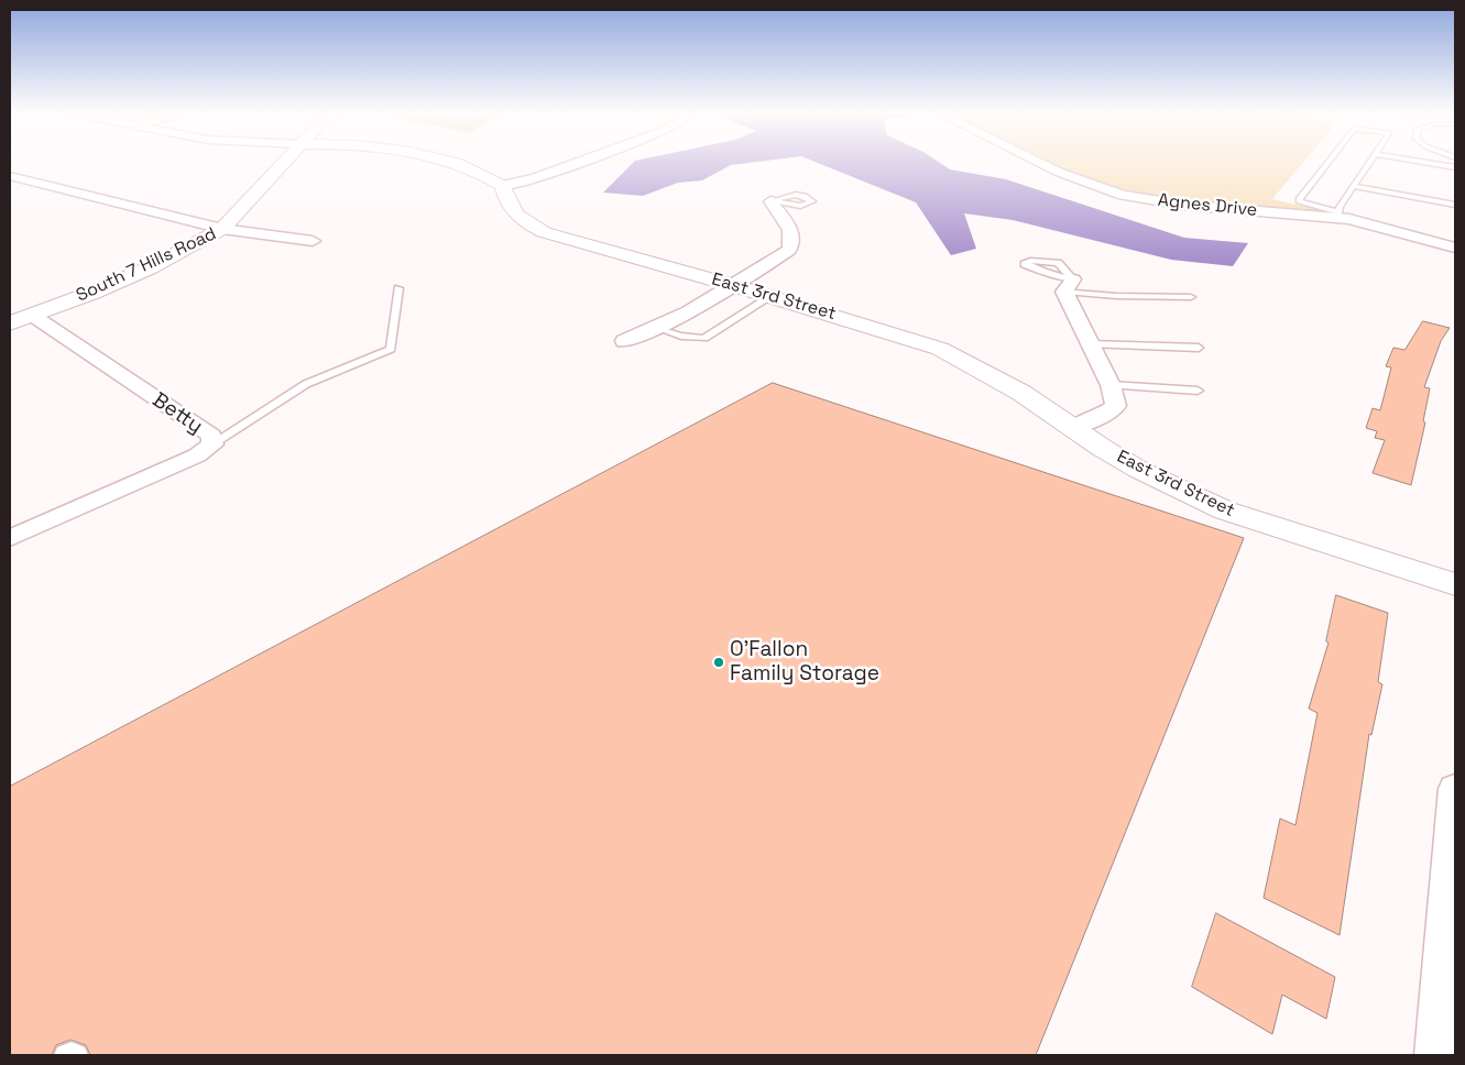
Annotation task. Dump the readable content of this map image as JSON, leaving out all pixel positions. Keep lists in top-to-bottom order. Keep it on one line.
{"streets":{"street":["Agnes Drive","South 7 Hills Road","East 3rd Street","Betty"]},"crossings":[["South 7 Hills Road","Betty"]],"places":["O'Fallon Family Storage"]}
